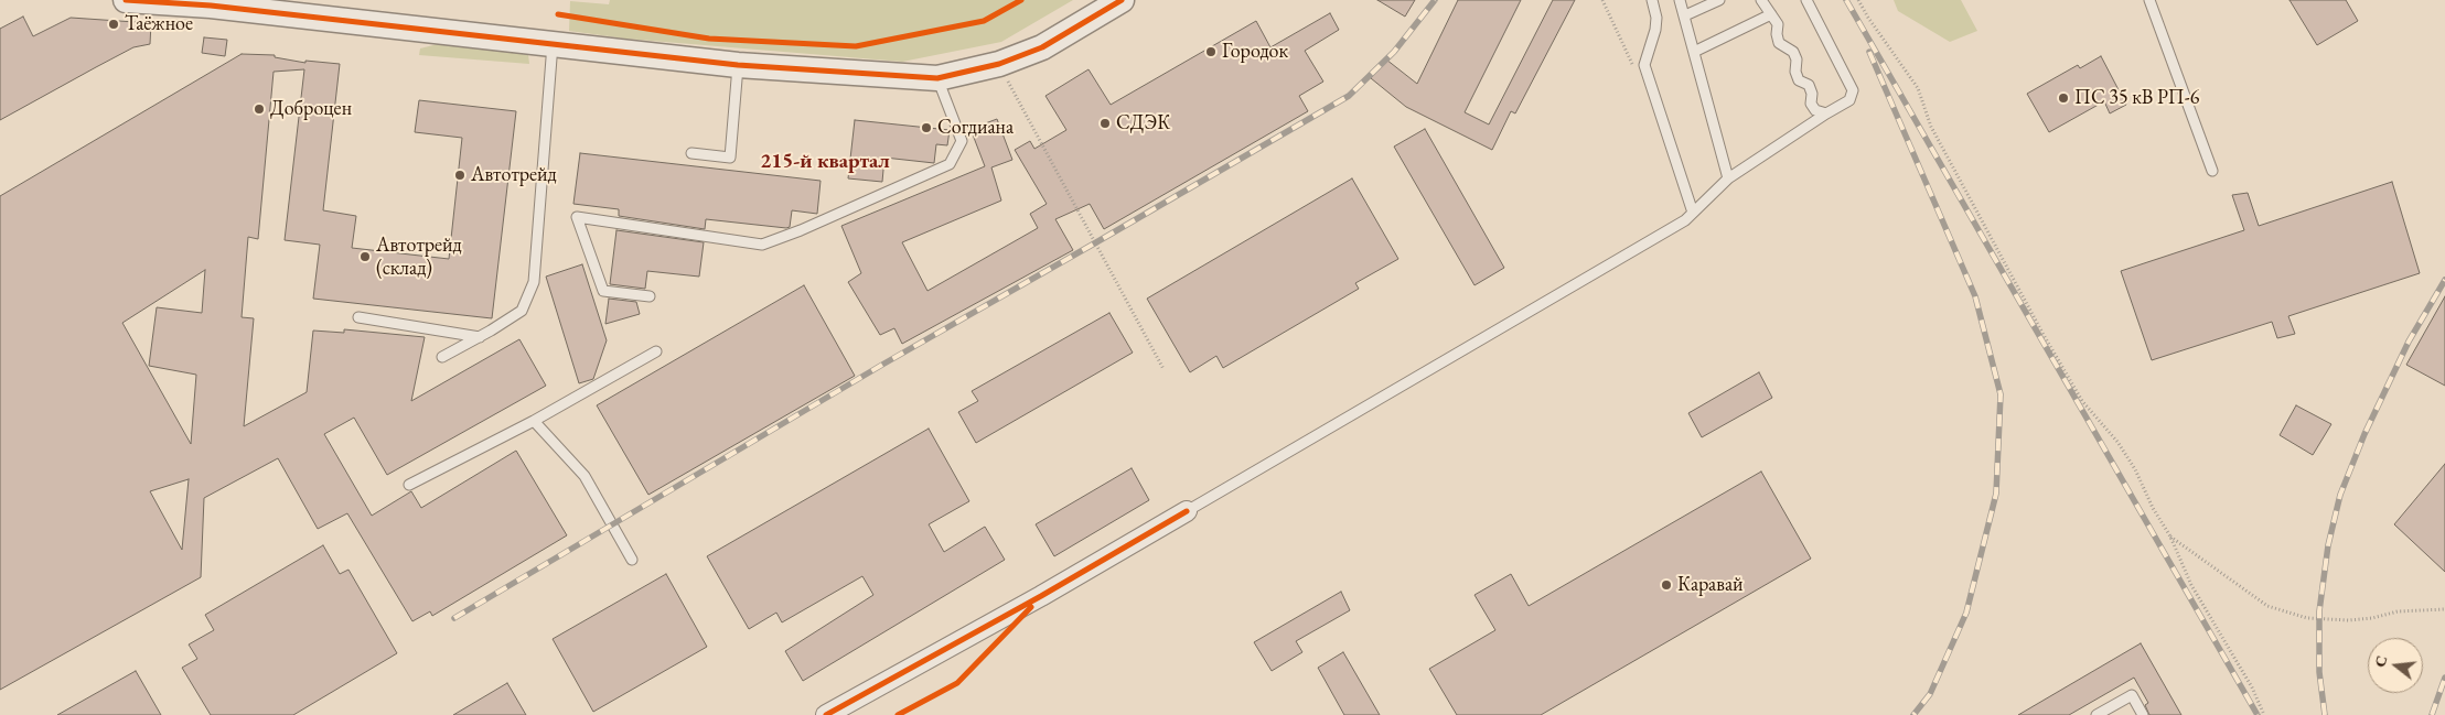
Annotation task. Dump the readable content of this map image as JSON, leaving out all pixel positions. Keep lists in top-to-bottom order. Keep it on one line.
{"districts":["215-й квартал"],"places":["Таёжное","Городок","ПС 35 кВ РП-6","Доброцен","СДЭК","Согдиана","Автотрейд","Автотрейд (склад)","Каравай"],"north":"left"}
